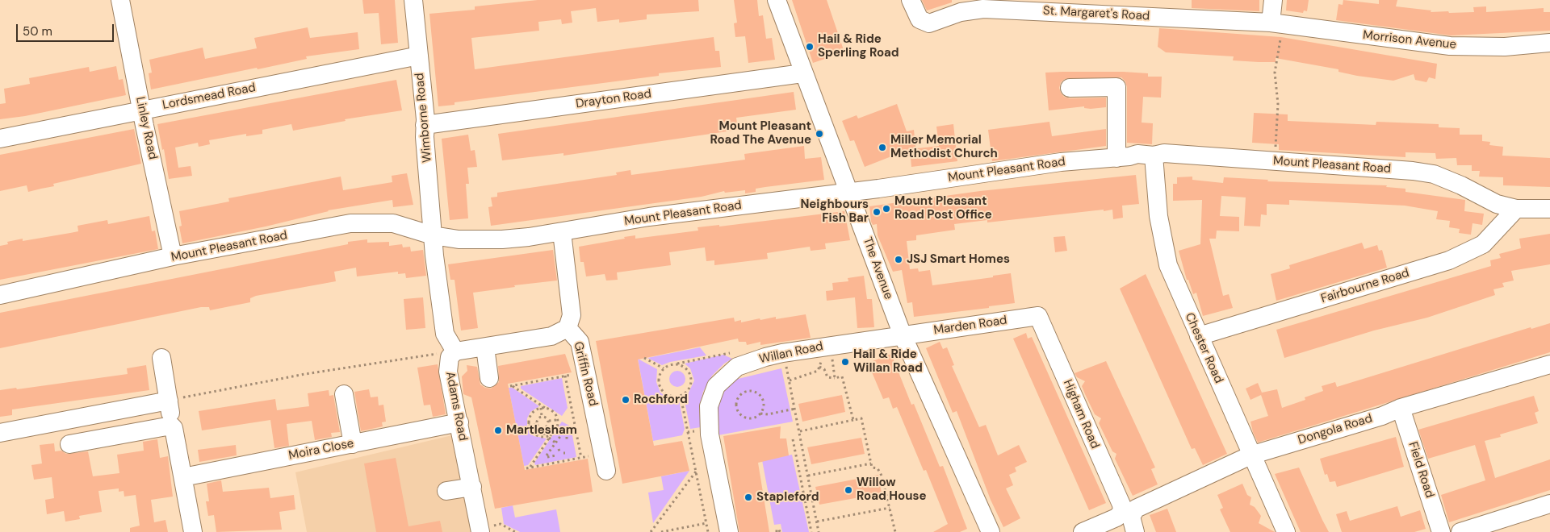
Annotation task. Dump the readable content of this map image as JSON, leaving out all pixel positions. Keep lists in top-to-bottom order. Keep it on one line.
{"streets":{"street":["St. Margaret's Road","Morrison Avenue","Lordsmead Road","Drayton Road","Wimborne Road","Linley Road","Mount Pleasant Road","The Avenue","Fairbourne Road","Marden Road","Chester Road","Willan Road","Griffin Road","Adams Road","Higham Road","Dongola Road","Moira Close","Field Road"]},"crossings":[["St. Margaret's Road","Morrison Avenue"],["Lordsmead Road","Wimborne Road"],["Lordsmead Road","Linley Road"],["Drayton Road","Wimborne Road"],["Drayton Road","The Avenue"],["Wimborne Road","Mount Pleasant Road"],["Linley Road","Mount Pleasant Road"],["Mount Pleasant Road","The Avenue"],["Mount Pleasant Road","Fairbourne Road"],["Mount Pleasant Road","Chester Road"],["Mount Pleasant Road","Griffin Road"],["The Avenue","Marden Road"],["The Avenue","Willan Road"],["Fairbourne Road","Chester Road"],["Marden Road","Willan Road"],["Marden Road","Higham Road"],["Chester Road","Dongola Road"],["Adams Road","Moira Close"],["Higham Road","Dongola Road"],["Dongola Road","Field Road"]],"places":["Hail & Ride Sperling Road","Mount Pleasant Road The Avenue","Miller Memorial Methodist Church","Mount Pleasant Road Post Office","Neighbours Fish Bar","JSJ Smart Homes","Hail & Ride Willan Road","Rochford","Martlesham","Willow Road House","Stapleford"],"scale_bar":"50 m"}
